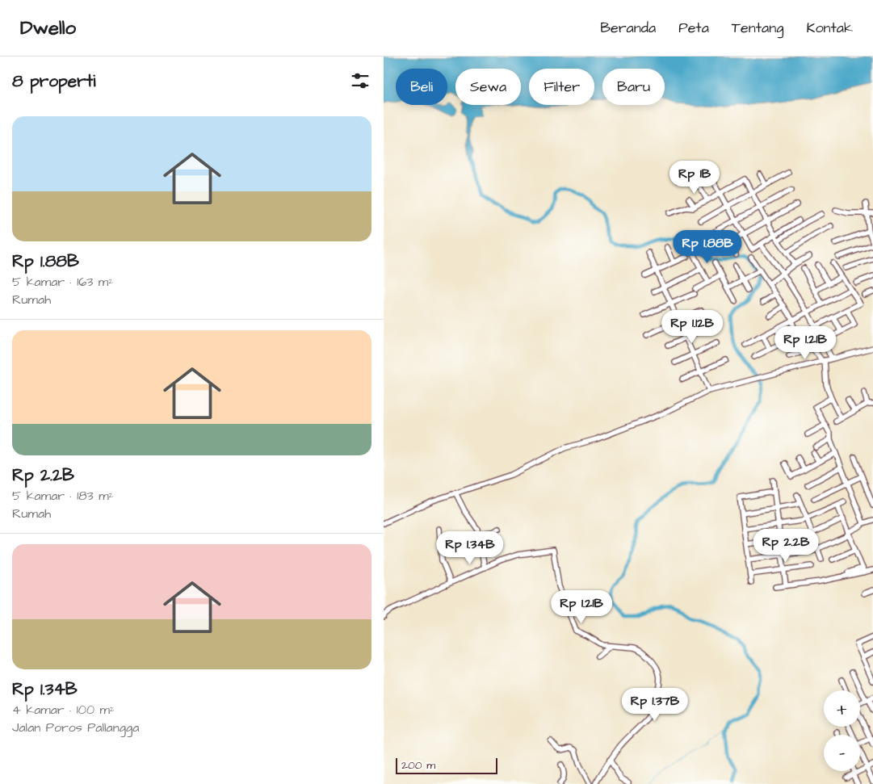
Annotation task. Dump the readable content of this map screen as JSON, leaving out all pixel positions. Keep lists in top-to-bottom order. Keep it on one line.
{"scale_bar":"200 m","page":{"header":"Dwello","nav":["Beranda","Peta","Tentang","Kontak"],"heading":"8 properti","chip":["Beli","Sewa","Filter","Baru"],"list":[{"name":"Rp 1.88B","note":"5 kamar · 163 m² · Rumah"},{"name":"Rp 2.2B","note":"5 kamar · 183 m² · Rumah"},{"name":"Rp 1.34B","note":"4 kamar · 100 m² · Jalan Poros Pallangga"}],"price":["Rp 1B","Rp 1.88B","Rp 1.12B","Rp 1.21B","Rp 2.2B","Rp 1.34B","Rp 1.21B","Rp 1.37B"],"map_buttons":["+","−"],"scale":"200 m"}}
